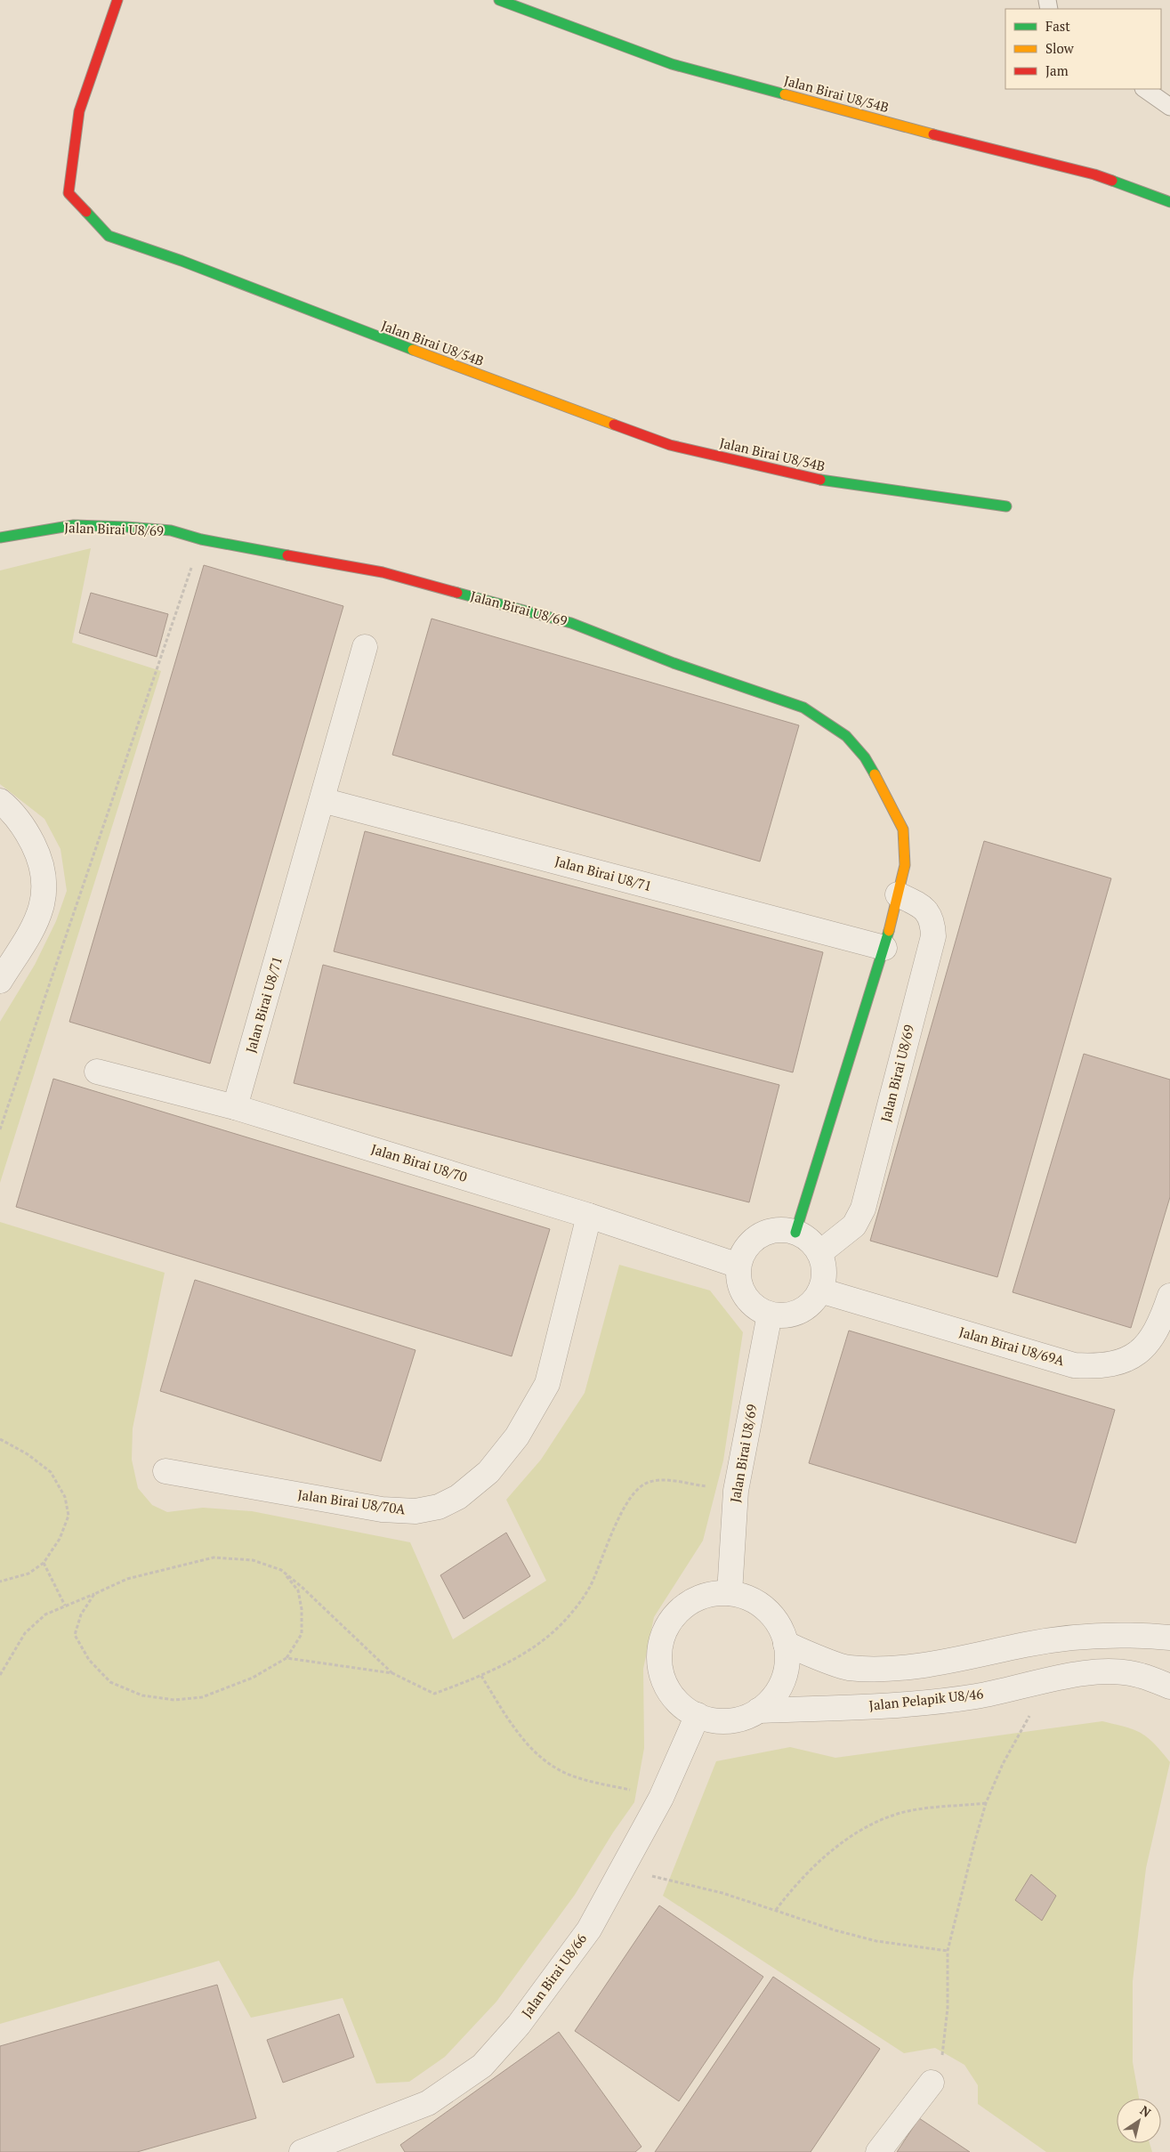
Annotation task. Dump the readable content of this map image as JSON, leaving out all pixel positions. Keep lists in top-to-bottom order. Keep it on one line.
{"streets":{"street":["Jalan Birai U8/54B","Jalan Birai U8/69","Jalan Birai U8/71","Jalan Birai U8/70","Jalan Birai U8/69A","Jalan Birai U8/70A","Jalan Pelapik U8/46","Jalan Birai U8/66"]},"crossings":[["Jalan Birai U8/69","Jalan Birai U8/71"],["Jalan Birai U8/69","Jalan Birai U8/70"],["Jalan Birai U8/69","Jalan Birai U8/69A"],["Jalan Birai U8/69","Jalan Pelapik U8/46"],["Jalan Birai U8/69","Jalan Birai U8/66"],["Jalan Birai U8/71","Jalan Birai U8/70"],["Jalan Birai U8/70","Jalan Birai U8/69A"],["Jalan Birai U8/70","Jalan Birai U8/70A"],["Jalan Pelapik U8/46","Jalan Birai U8/66"]],"legend":["Fast","Slow","Jam"],"north":"top right"}
